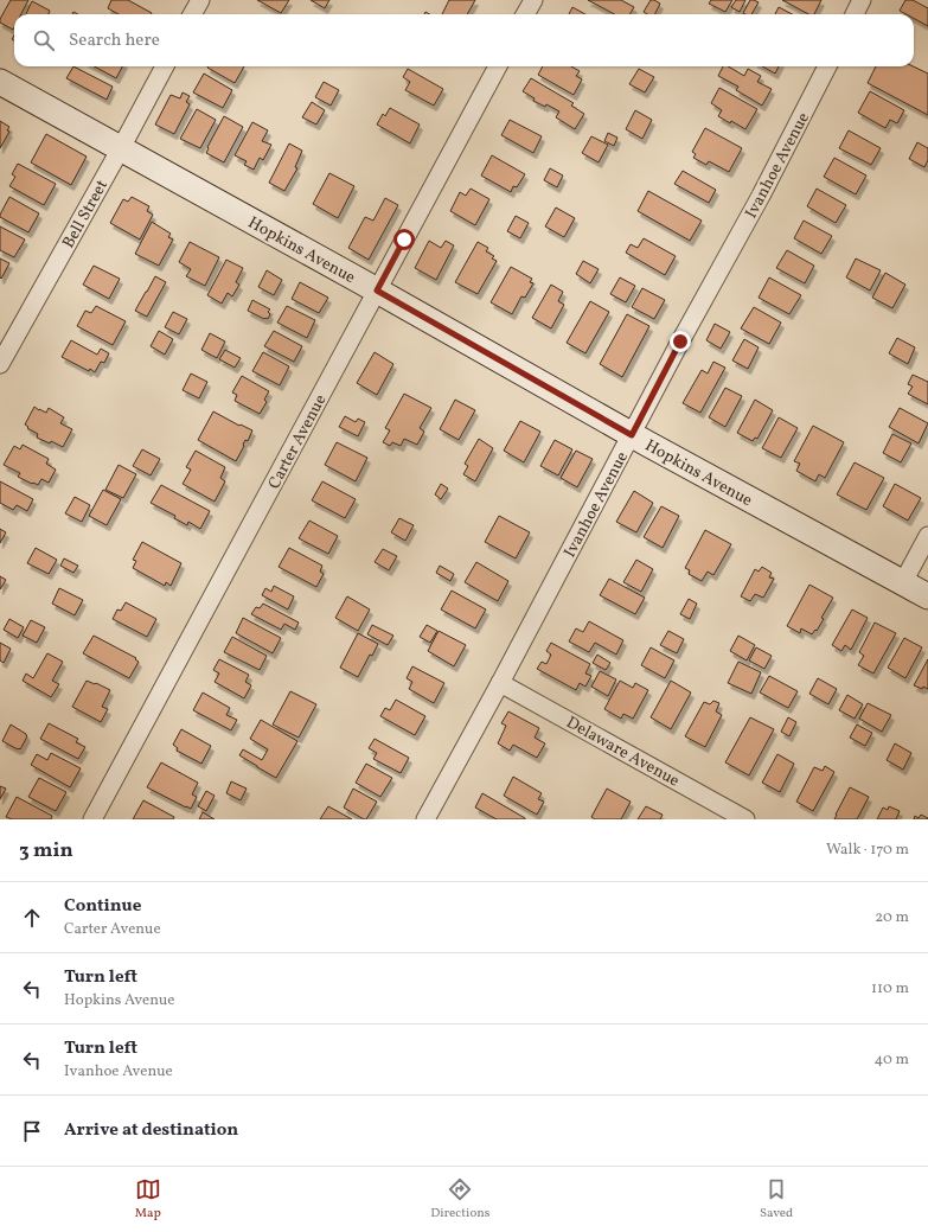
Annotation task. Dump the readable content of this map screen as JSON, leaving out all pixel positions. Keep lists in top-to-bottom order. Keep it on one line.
{"streets":{"street":["Ivanhoe Avenue","Bell Street","Hopkins Avenue","Carter Avenue","Delaware Avenue"]},"crossings":[["Ivanhoe Avenue","Hopkins Avenue"],["Ivanhoe Avenue","Delaware Avenue"],["Bell Street","Hopkins Avenue"],["Hopkins Avenue","Carter Avenue"]],"page":{"search":"Search here","heading":["3 min","Walk · 170 m"],"list":[["Continue","Carter Avenue","20 m"],["Turn left","Hopkins Avenue","110 m"],["Turn left","Ivanhoe Avenue","40 m"],"Arrive at destination"],"nav":["Map","Directions","Saved"]}}
